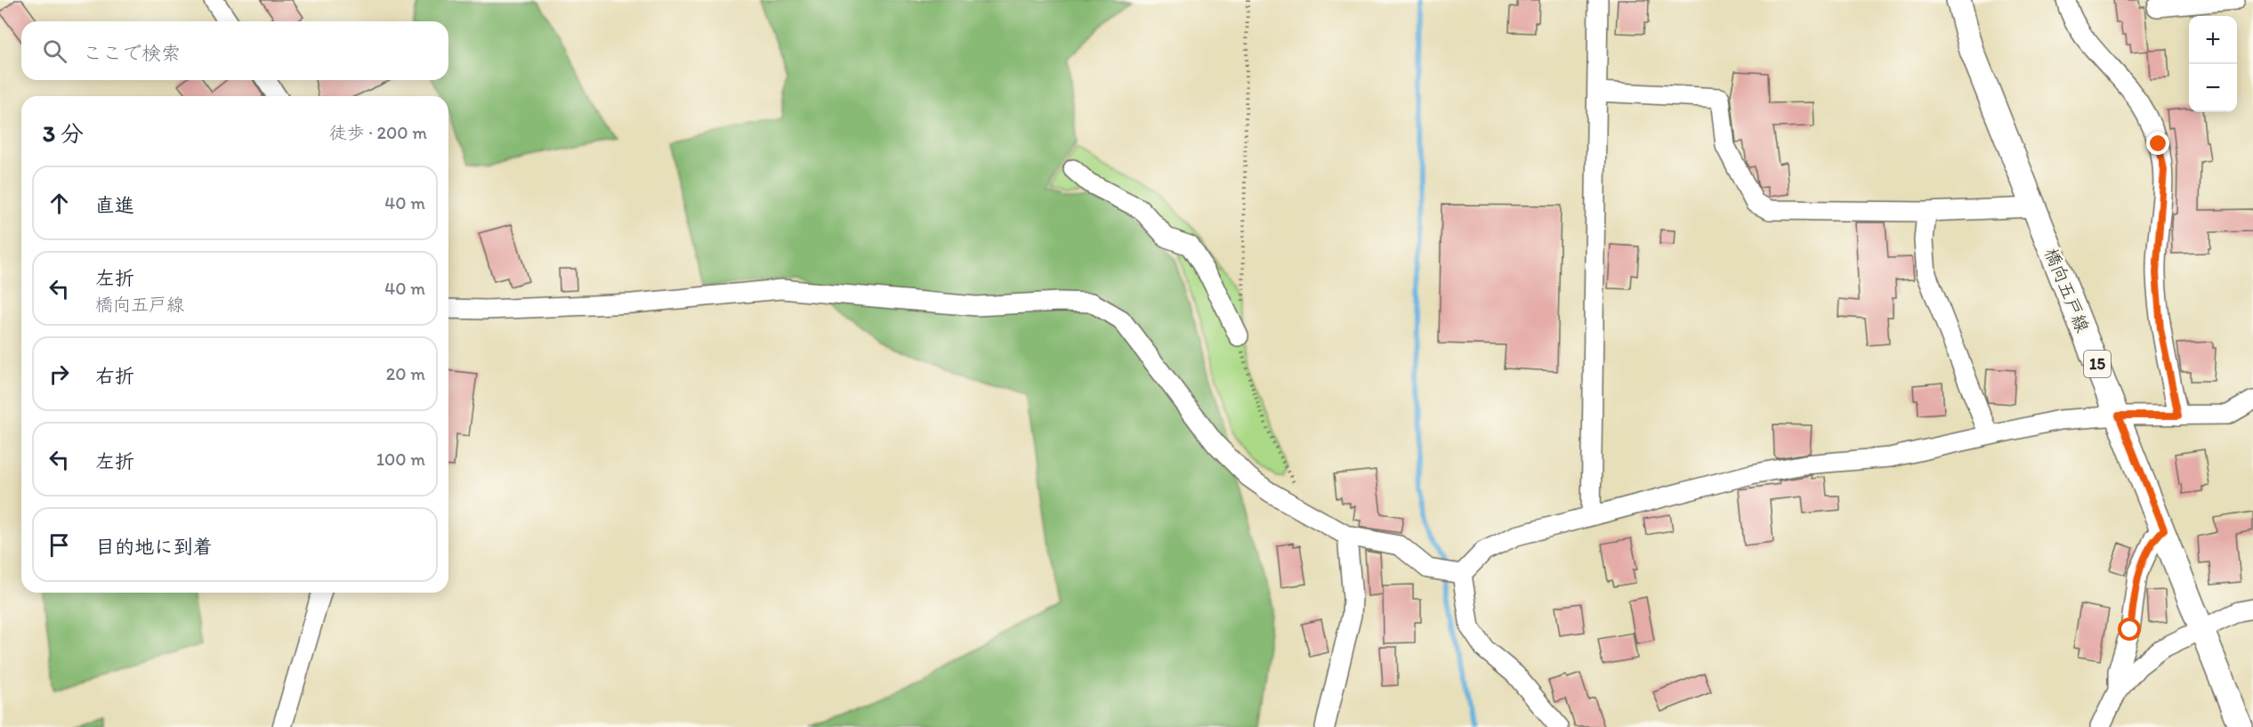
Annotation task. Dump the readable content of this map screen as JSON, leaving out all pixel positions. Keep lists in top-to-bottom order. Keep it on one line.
{"streets":{"main road":["橋向五戸線","15"]},"page":{"map_buttons":["+","−"],"search":"ここで検索","heading":["3 分","徒歩 · 200 m"],"list":[["直進","40 m"],["左折","橋向五戸線","40 m"],["右折","20 m"],["左折","100 m"],"目的地に到着"]}}
